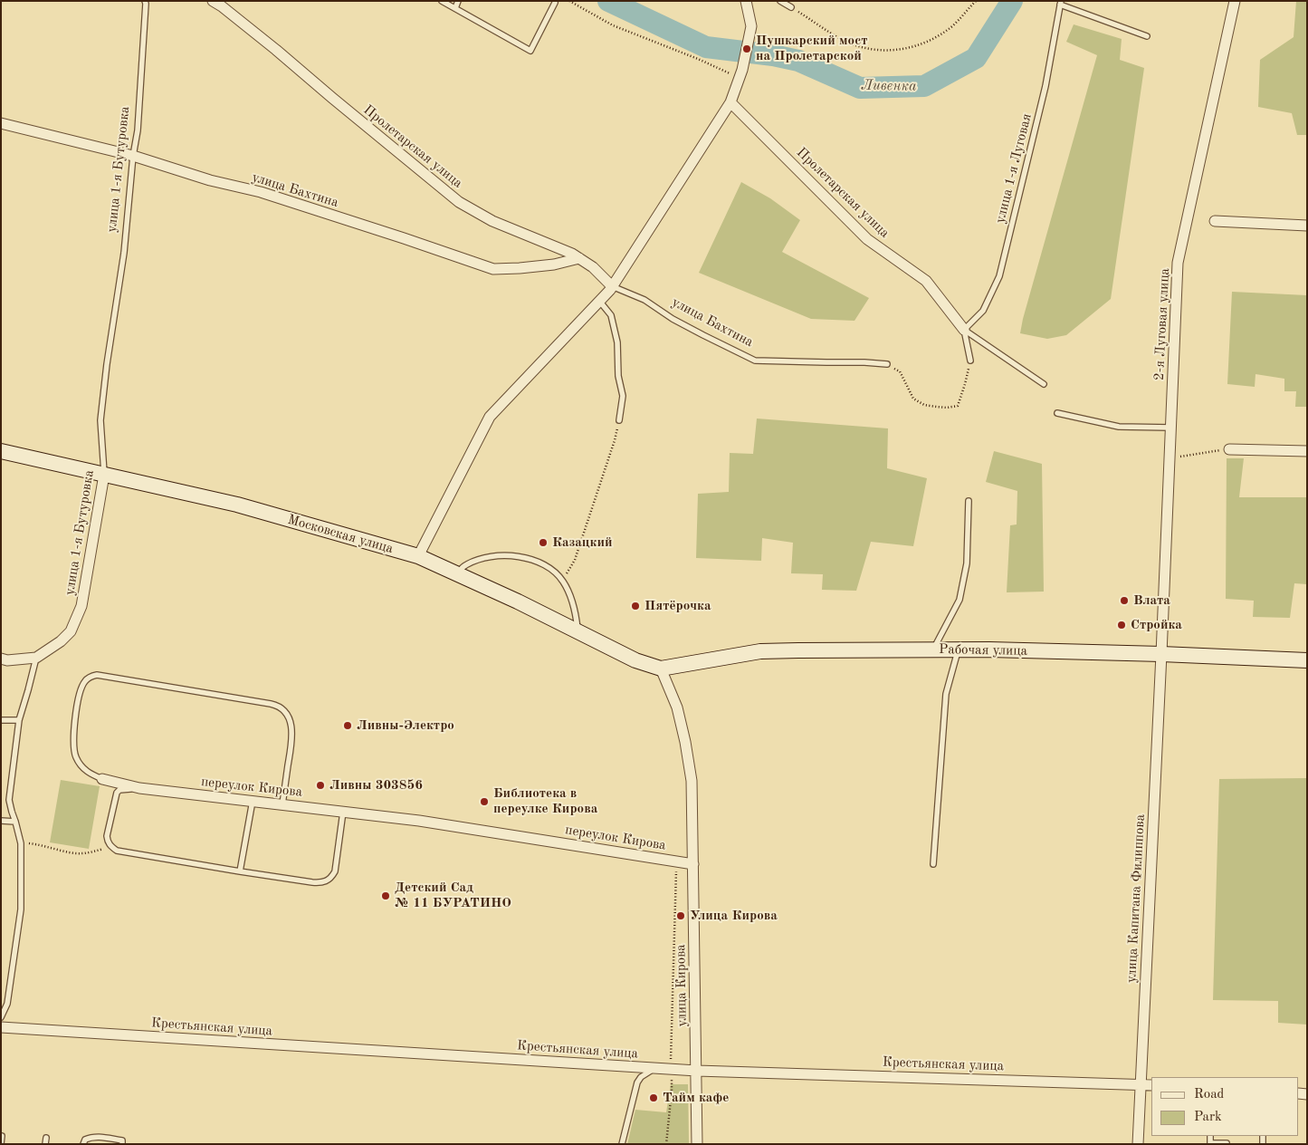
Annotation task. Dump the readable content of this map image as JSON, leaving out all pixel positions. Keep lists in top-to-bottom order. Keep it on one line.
{"streets":{"street":["Пролетарская улица","улица 1-я Бутуровка","улица Бахтина","2-я Луговая улица","Московская улица","Рабочая улица","переулок Кирова","улица Капитана Филиппова","улица Кирова","Крестьянская улица"],"lane":["улица 1-я Луговая"]},"crossings":[["Пролетарская улица","улица 1-я Луговая"],["Пролетарская улица","улица Бахтина"],["улица 1-я Бутуровка","улица Бахтина"],["улица 1-я Бутуровка","Московская улица"],["2-я Луговая улица","Рабочая улица"],["2-я Луговая улица","улица Капитана Филиппова"],["Московская улица","Рабочая улица"],["Московская улица","улица Кирова"],["Рабочая улица","улица Капитана Филиппова"],["Рабочая улица","улица Кирова"],["переулок Кирова","улица Кирова"],["улица Капитана Филиппова","Крестьянская улица"],["улица Кирова","Крестьянская улица"]],"water":["Ливенка"],"places":["Пушкарский мост на Пролетарской","Казацкий","Влата","Пятёрочка","Стройка","Ливны-Электро","Ливны 303856","Библиотека в переулке Кирова","Детский Сад № 11 БУРАТИНО","Улица Кирова","Тайм кафе"],"legend":["Road","Park"]}
